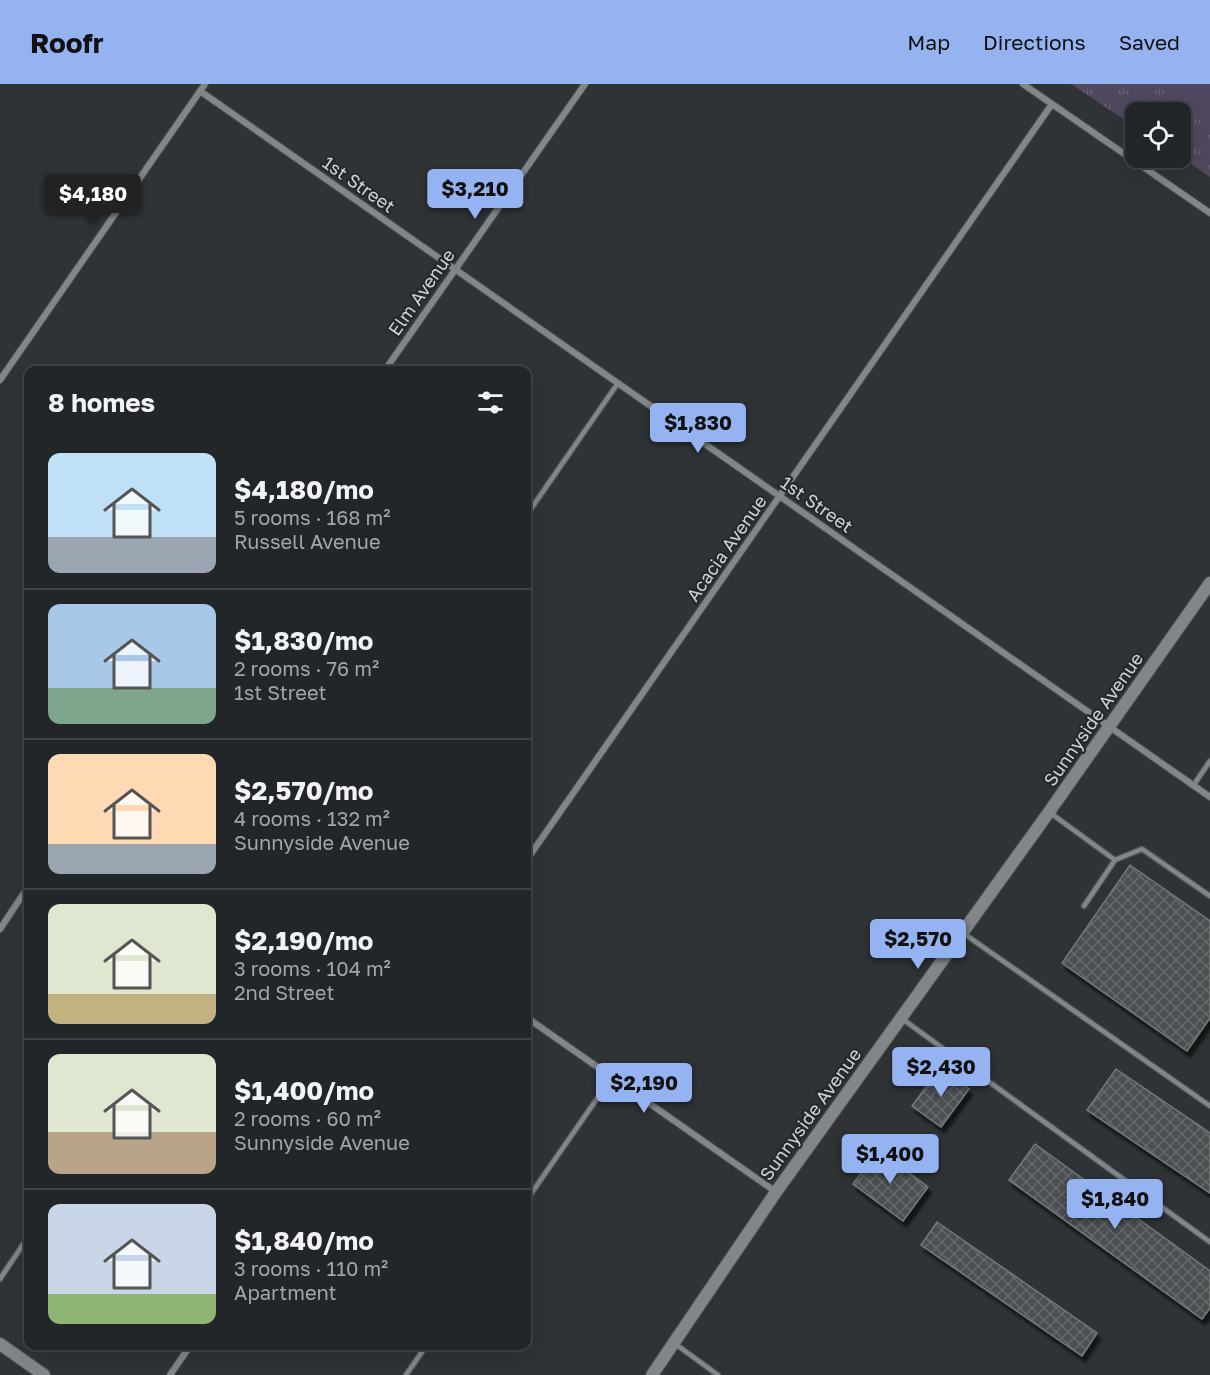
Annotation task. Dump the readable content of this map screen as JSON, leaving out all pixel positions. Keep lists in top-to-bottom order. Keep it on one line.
{"streets":{"main road":["Sunnyside Avenue"],"street":["1st Street","Elm Avenue","Acacia Avenue"]},"crossings":[["1st Street","Elm Avenue"],["1st Street","Acacia Avenue"],["1st Street","Sunnyside Avenue"]],"page":{"header":"Roofr","nav":["Map","Directions","Saved"],"price":["$3,210","$4,180","$1,830","$2,570","$2,430","$2,190","$1,400","$1,840"],"heading":"8 homes","list":[{"name":"$4,180/mo","note":"5 rooms · 168 m² · Russell Avenue"},{"name":"$1,830/mo","note":"2 rooms · 76 m² · 1st Street"},{"name":"$2,570/mo","note":"4 rooms · 132 m² · Sunnyside Avenue"},{"name":"$2,190/mo","note":"3 rooms · 104 m² · 2nd Street"},{"name":"$1,400/mo","note":"2 rooms · 60 m² · Sunnyside Avenue"},{"name":"$1,840/mo","note":"3 rooms · 110 m² · Apartment"}]}}
